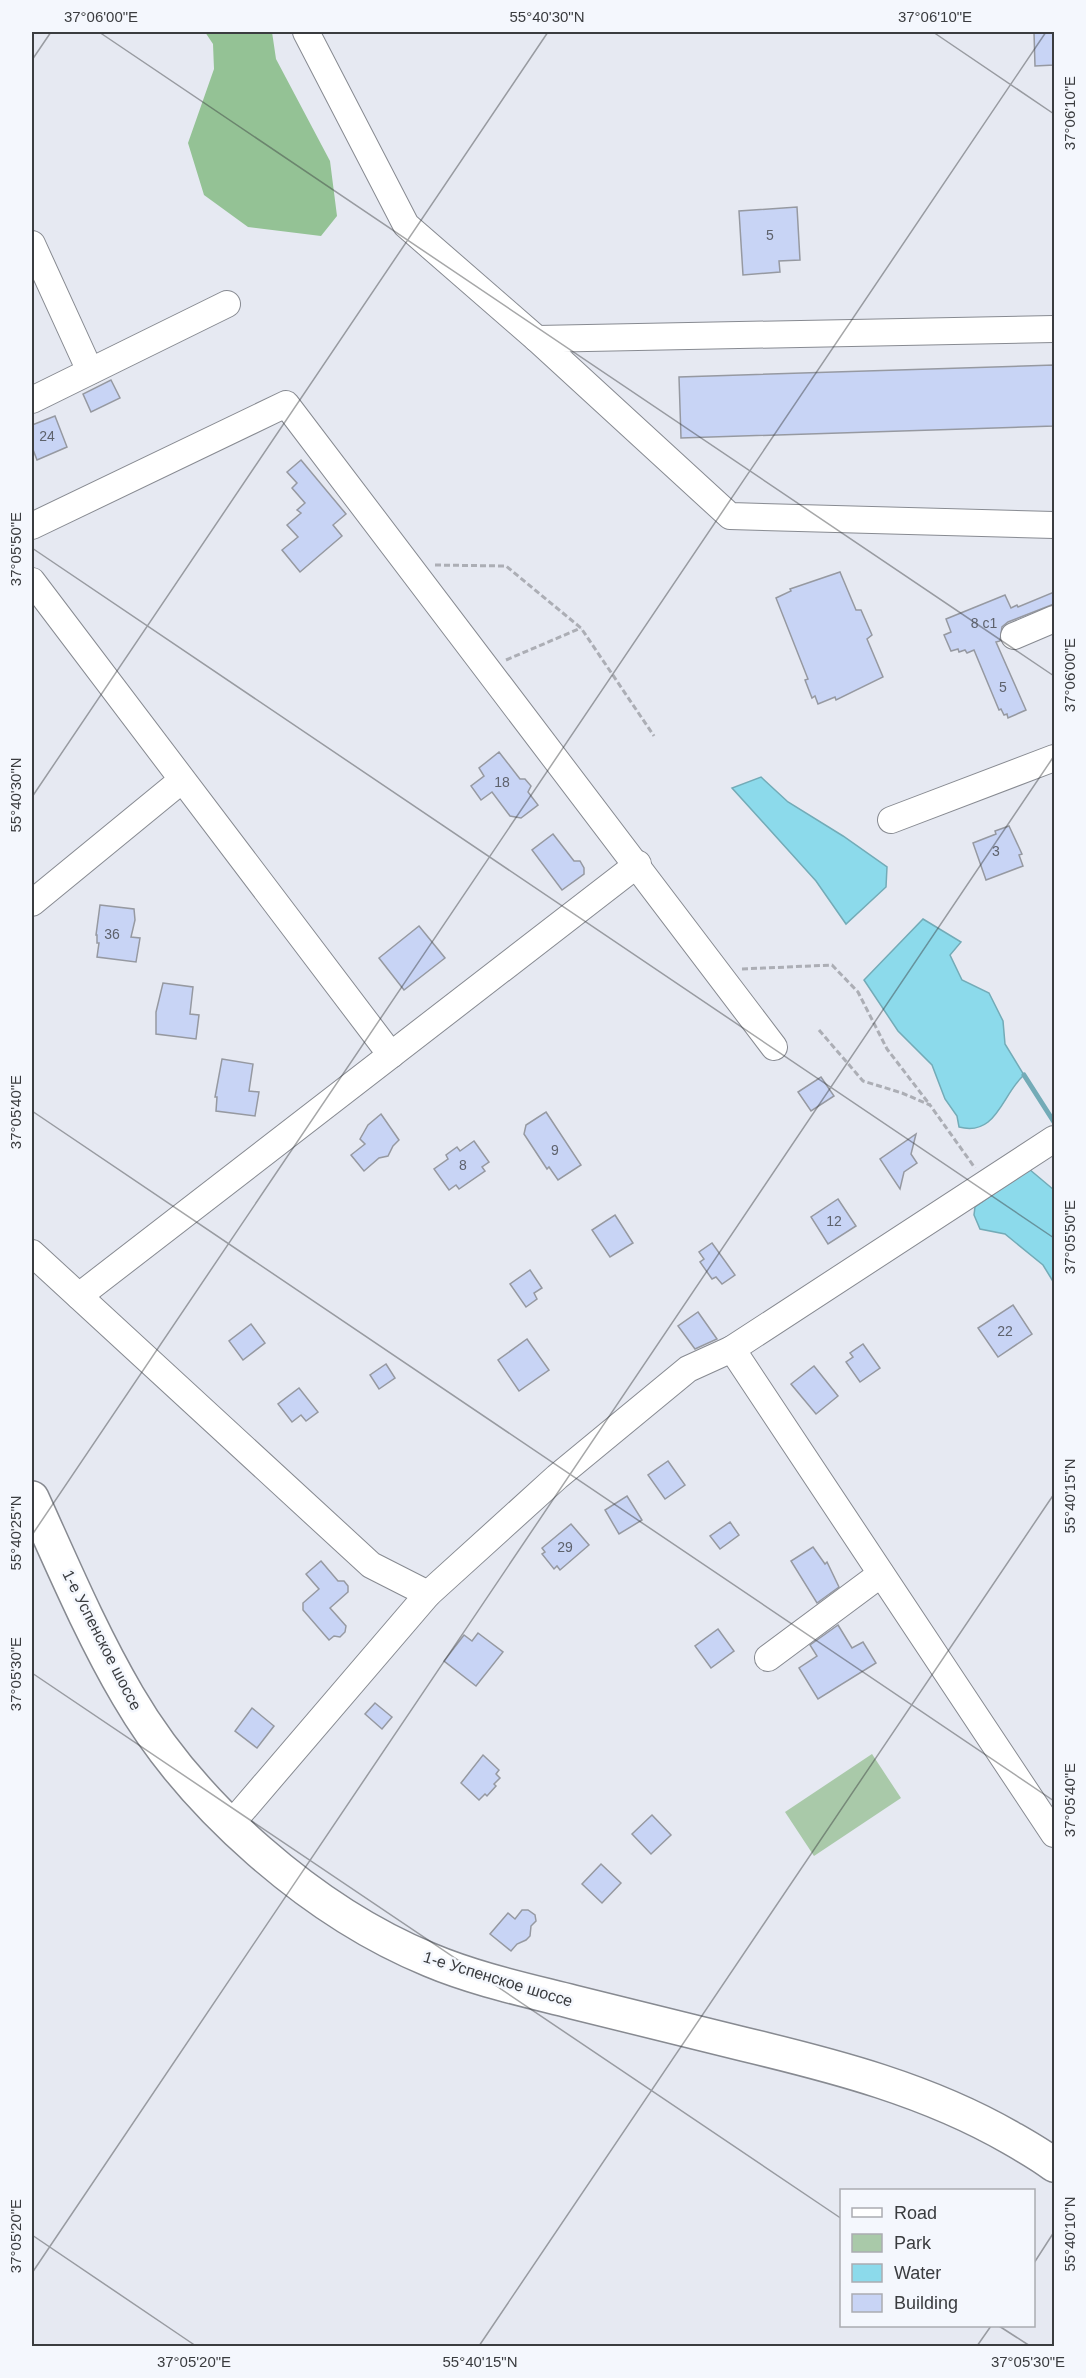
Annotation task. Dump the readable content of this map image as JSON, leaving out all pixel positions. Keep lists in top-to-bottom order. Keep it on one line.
{"streets":{"main road":["1-е Успенское шоссе"]},"house_numbers":["5","24","8 с1","5","18","3","36","9","8","12","22","29"],"legend":["Road","Park","Water","Building"],"coordinates":["37°06'00\"E","55°40'30\"N","37°06'10\"E","37°05'50\"E","37°05'40\"E","55°40'15\"N","55°40'25\"N","37°05'30\"E","55°40'10\"N","37°05'20\"E"]}
